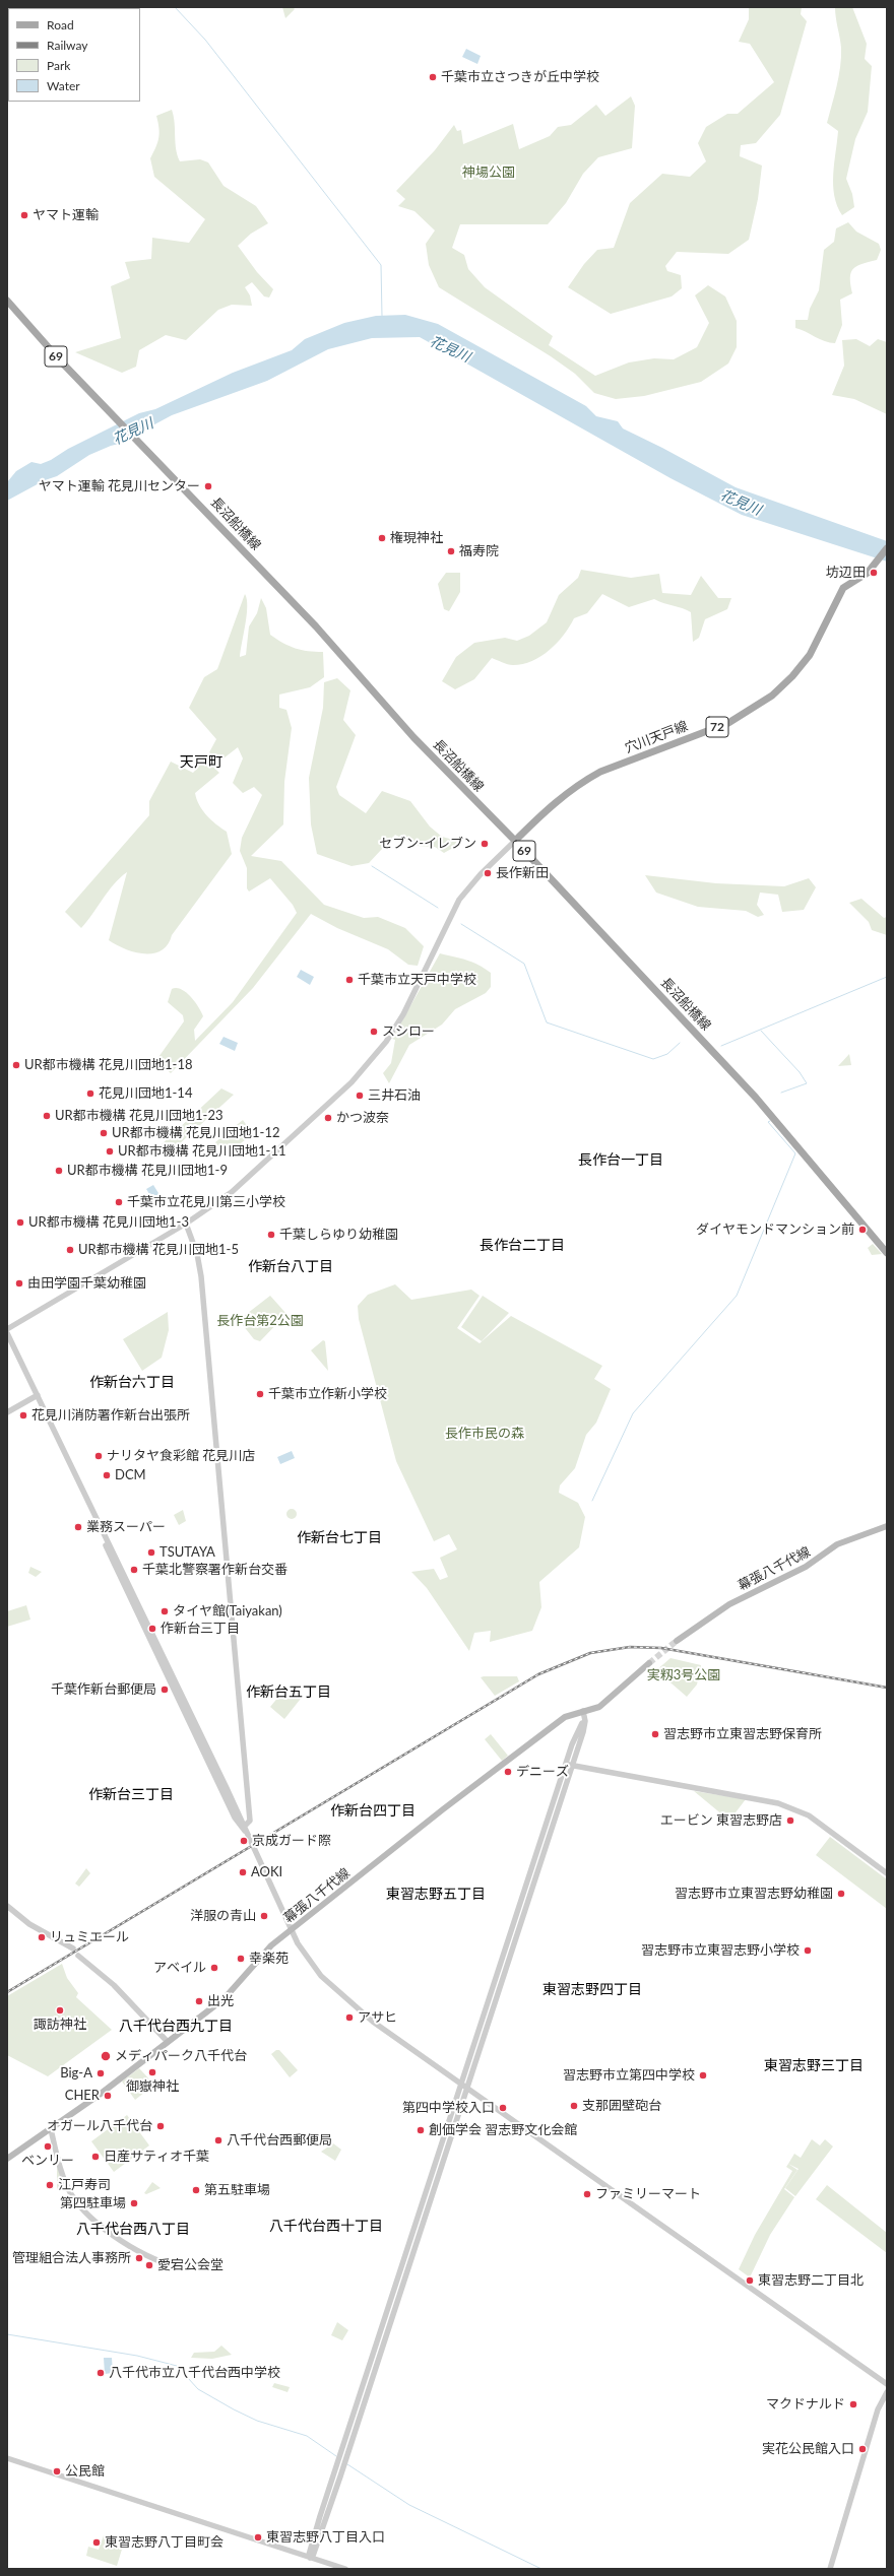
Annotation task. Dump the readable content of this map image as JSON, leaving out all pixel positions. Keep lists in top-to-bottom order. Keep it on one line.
{"streets":{"main road":["69","長沼船橋線","72","穴川天戸線","幕張八千代線"]},"crossings":[["長沼船橋線","穴川天戸線"]],"districts":["天戸町","長作台一丁目","長作台二丁目","作新台八丁目","作新台六丁目","作新台七丁目","作新台五丁目","作新台三丁目","作新台四丁目","東習志野五丁目","東習志野四丁目","八千代台西九丁目","東習志野三丁目","八千代台西十丁目","八千代台西八丁目"],"water":["花見川"],"parks":["神場公園","長作台第2公園","長作市民の森","実籾3号公園"],"places":["千葉市立さつきが丘中学校","ヤマト運輸","ヤマト運輸 花見川センター","権現神社","福寿院","坊辺田","セブン-イレブン","長作新田","千葉市立天戸中学校","スシロー","UR都市機構 花見川団地1-18","花見川団地1-14","三井石油","UR都市機構 花見川団地1-23","かつ波奈","UR都市機構 花見川団地1-12","UR都市機構 花見川団地1-11","UR都市機構 花見川団地1-9","千葉市立花見川第三小学校","UR都市機構 花見川団地1-3","ダイヤモンドマンション前","千葉しらゆり幼稚園","UR都市機構 花見川団地1-5","由田学園千葉幼稚園","千葉市立作新小学校","花見川消防署作新台出張所","ナリタヤ食彩館 花見川店","DCM","業務スーパー","TSUTAYA","千葉北警察署作新台交番","タイヤ館(Taiyakan)","作新台三丁目","千葉作新台郵便局","習志野市立東習志野保育所","デニーズ","エービン 東習志野店","京成ガード際","AOKI","習志野市立東習志野幼稚園","洋服の青山","リュミエール","習志野市立東習志野小学校","幸楽苑","アベイル","出光","諏訪神社","アサヒ","メディパーク八千代台","御嶽神社","Big-A","習志野市立第四中学校","CHER","支那囲壁砲台","第四中学校入口","オガール八千代台","創価学会 習志野文化会館","八千代台西郵便局","ベンリー","日産サティオ千葉","江戸寿司","第五駐車場","ファミリーマート","第四駐車場","管理組合法人事務所","愛宕公会堂","東習志野二丁目北","八千代市立八千代台西中学校","マクドナルド","実花公民館入口","公民館","東習志野八丁目入口","東習志野八丁目町会"],"legend":["Road","Railway","Park","Water"]}
